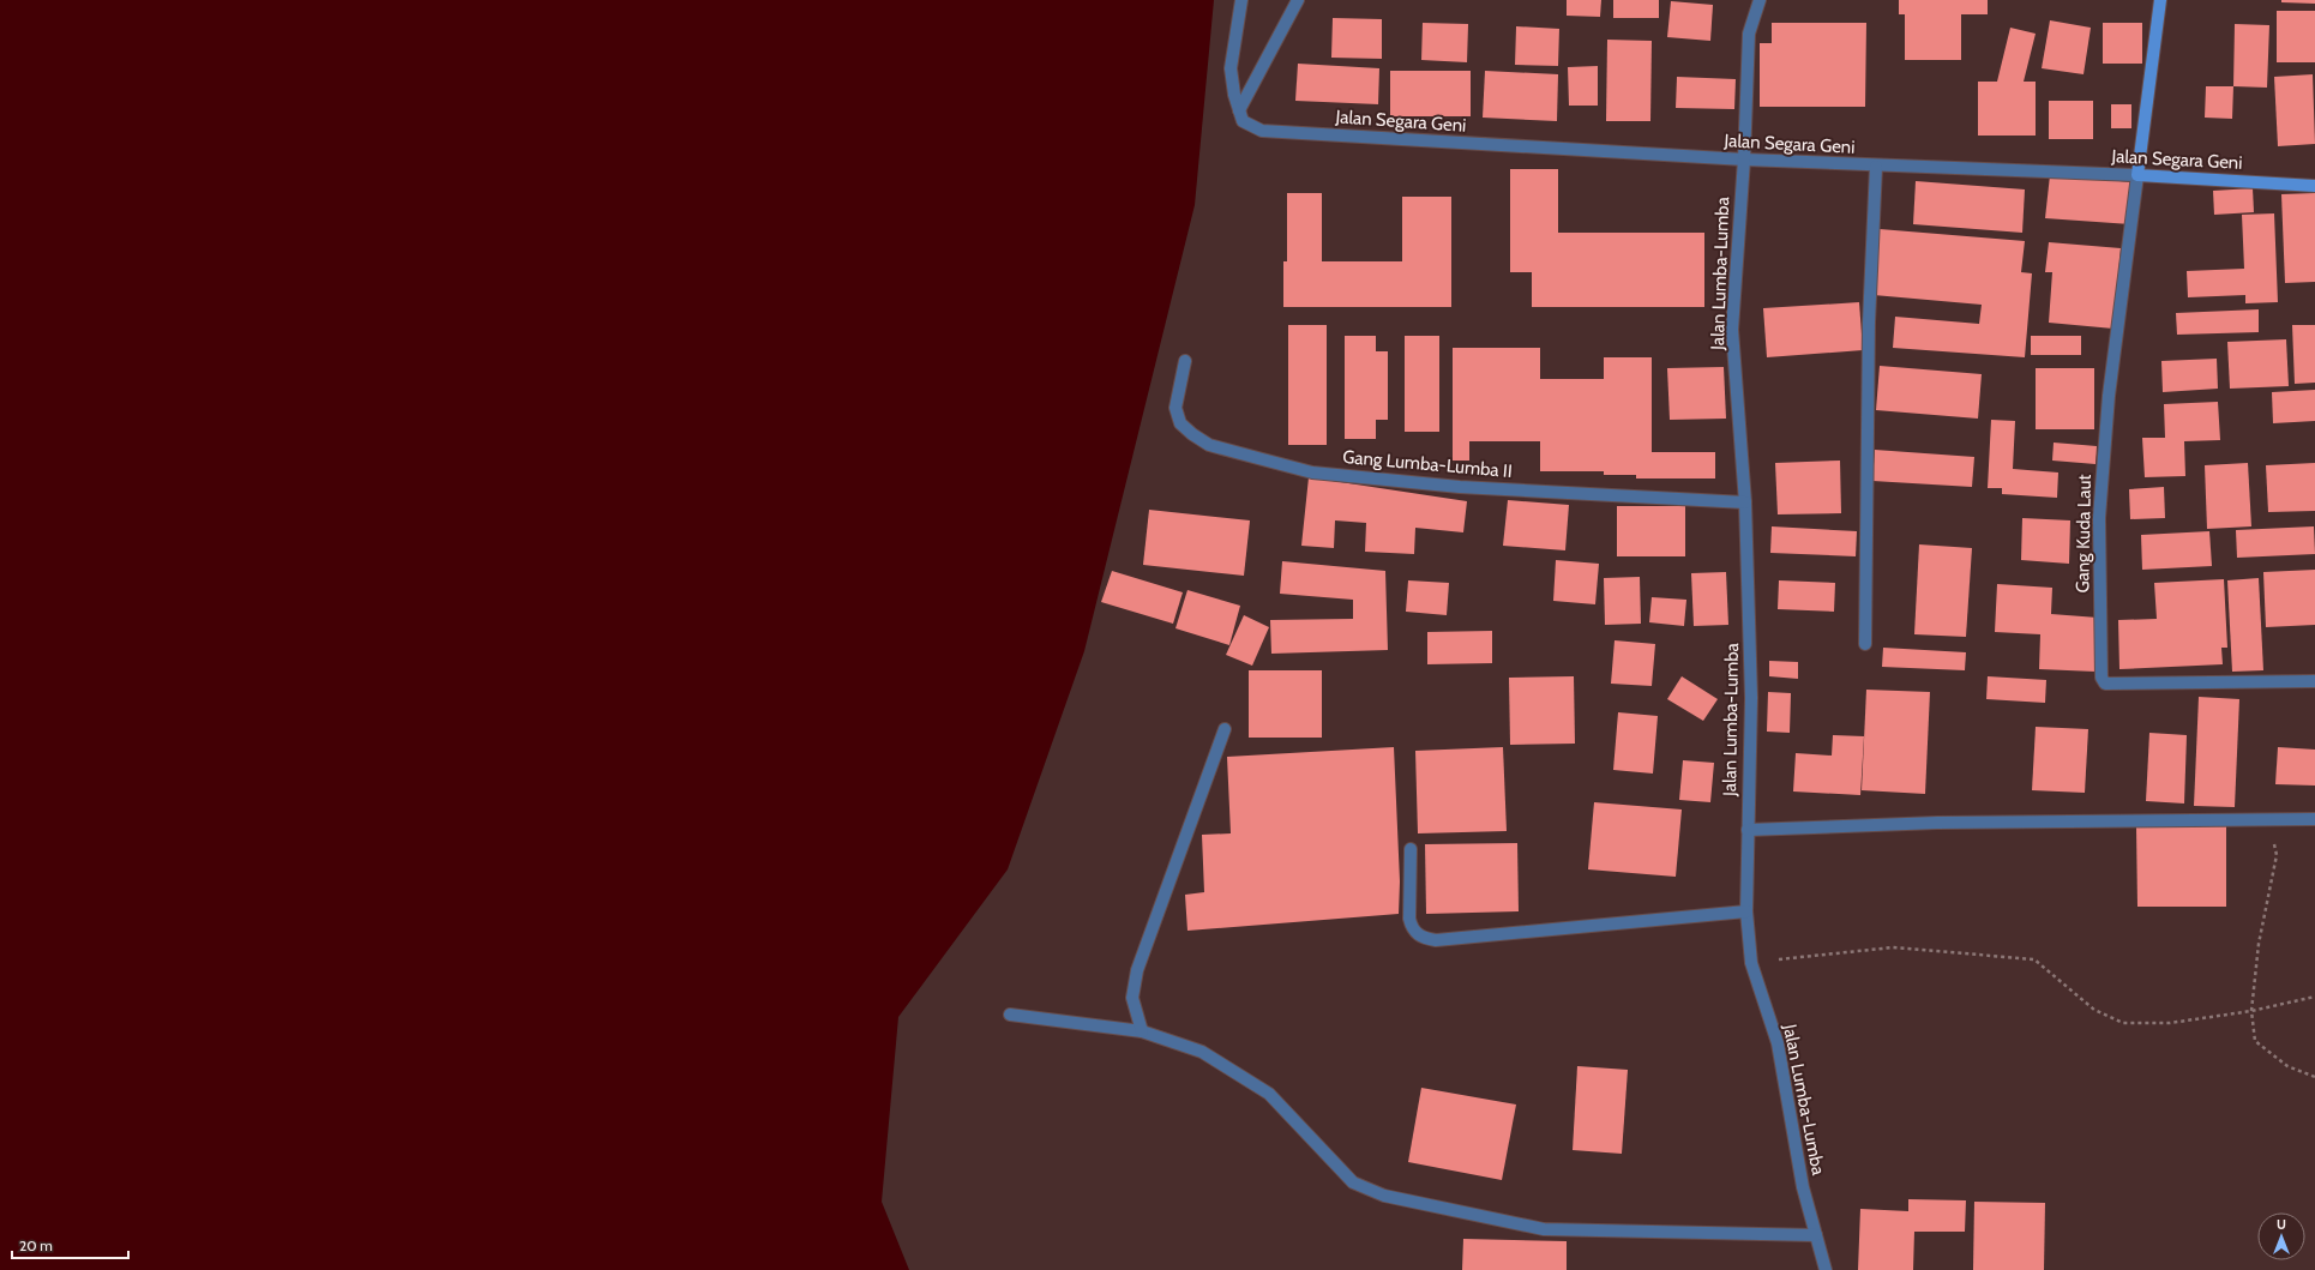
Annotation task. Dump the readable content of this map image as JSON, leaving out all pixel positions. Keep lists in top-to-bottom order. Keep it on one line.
{"streets":{"street":["Jalan Segara Geni","Jalan Lumba-Lumba","Gang Lumba-Lumba II","Gang Kuda Laut"]},"crossings":[["Jalan Segara Geni","Jalan Lumba-Lumba"],["Jalan Segara Geni","Gang Kuda Laut"],["Jalan Lumba-Lumba","Gang Lumba-Lumba II"]],"scale_bar":"20 m","north":"top"}
